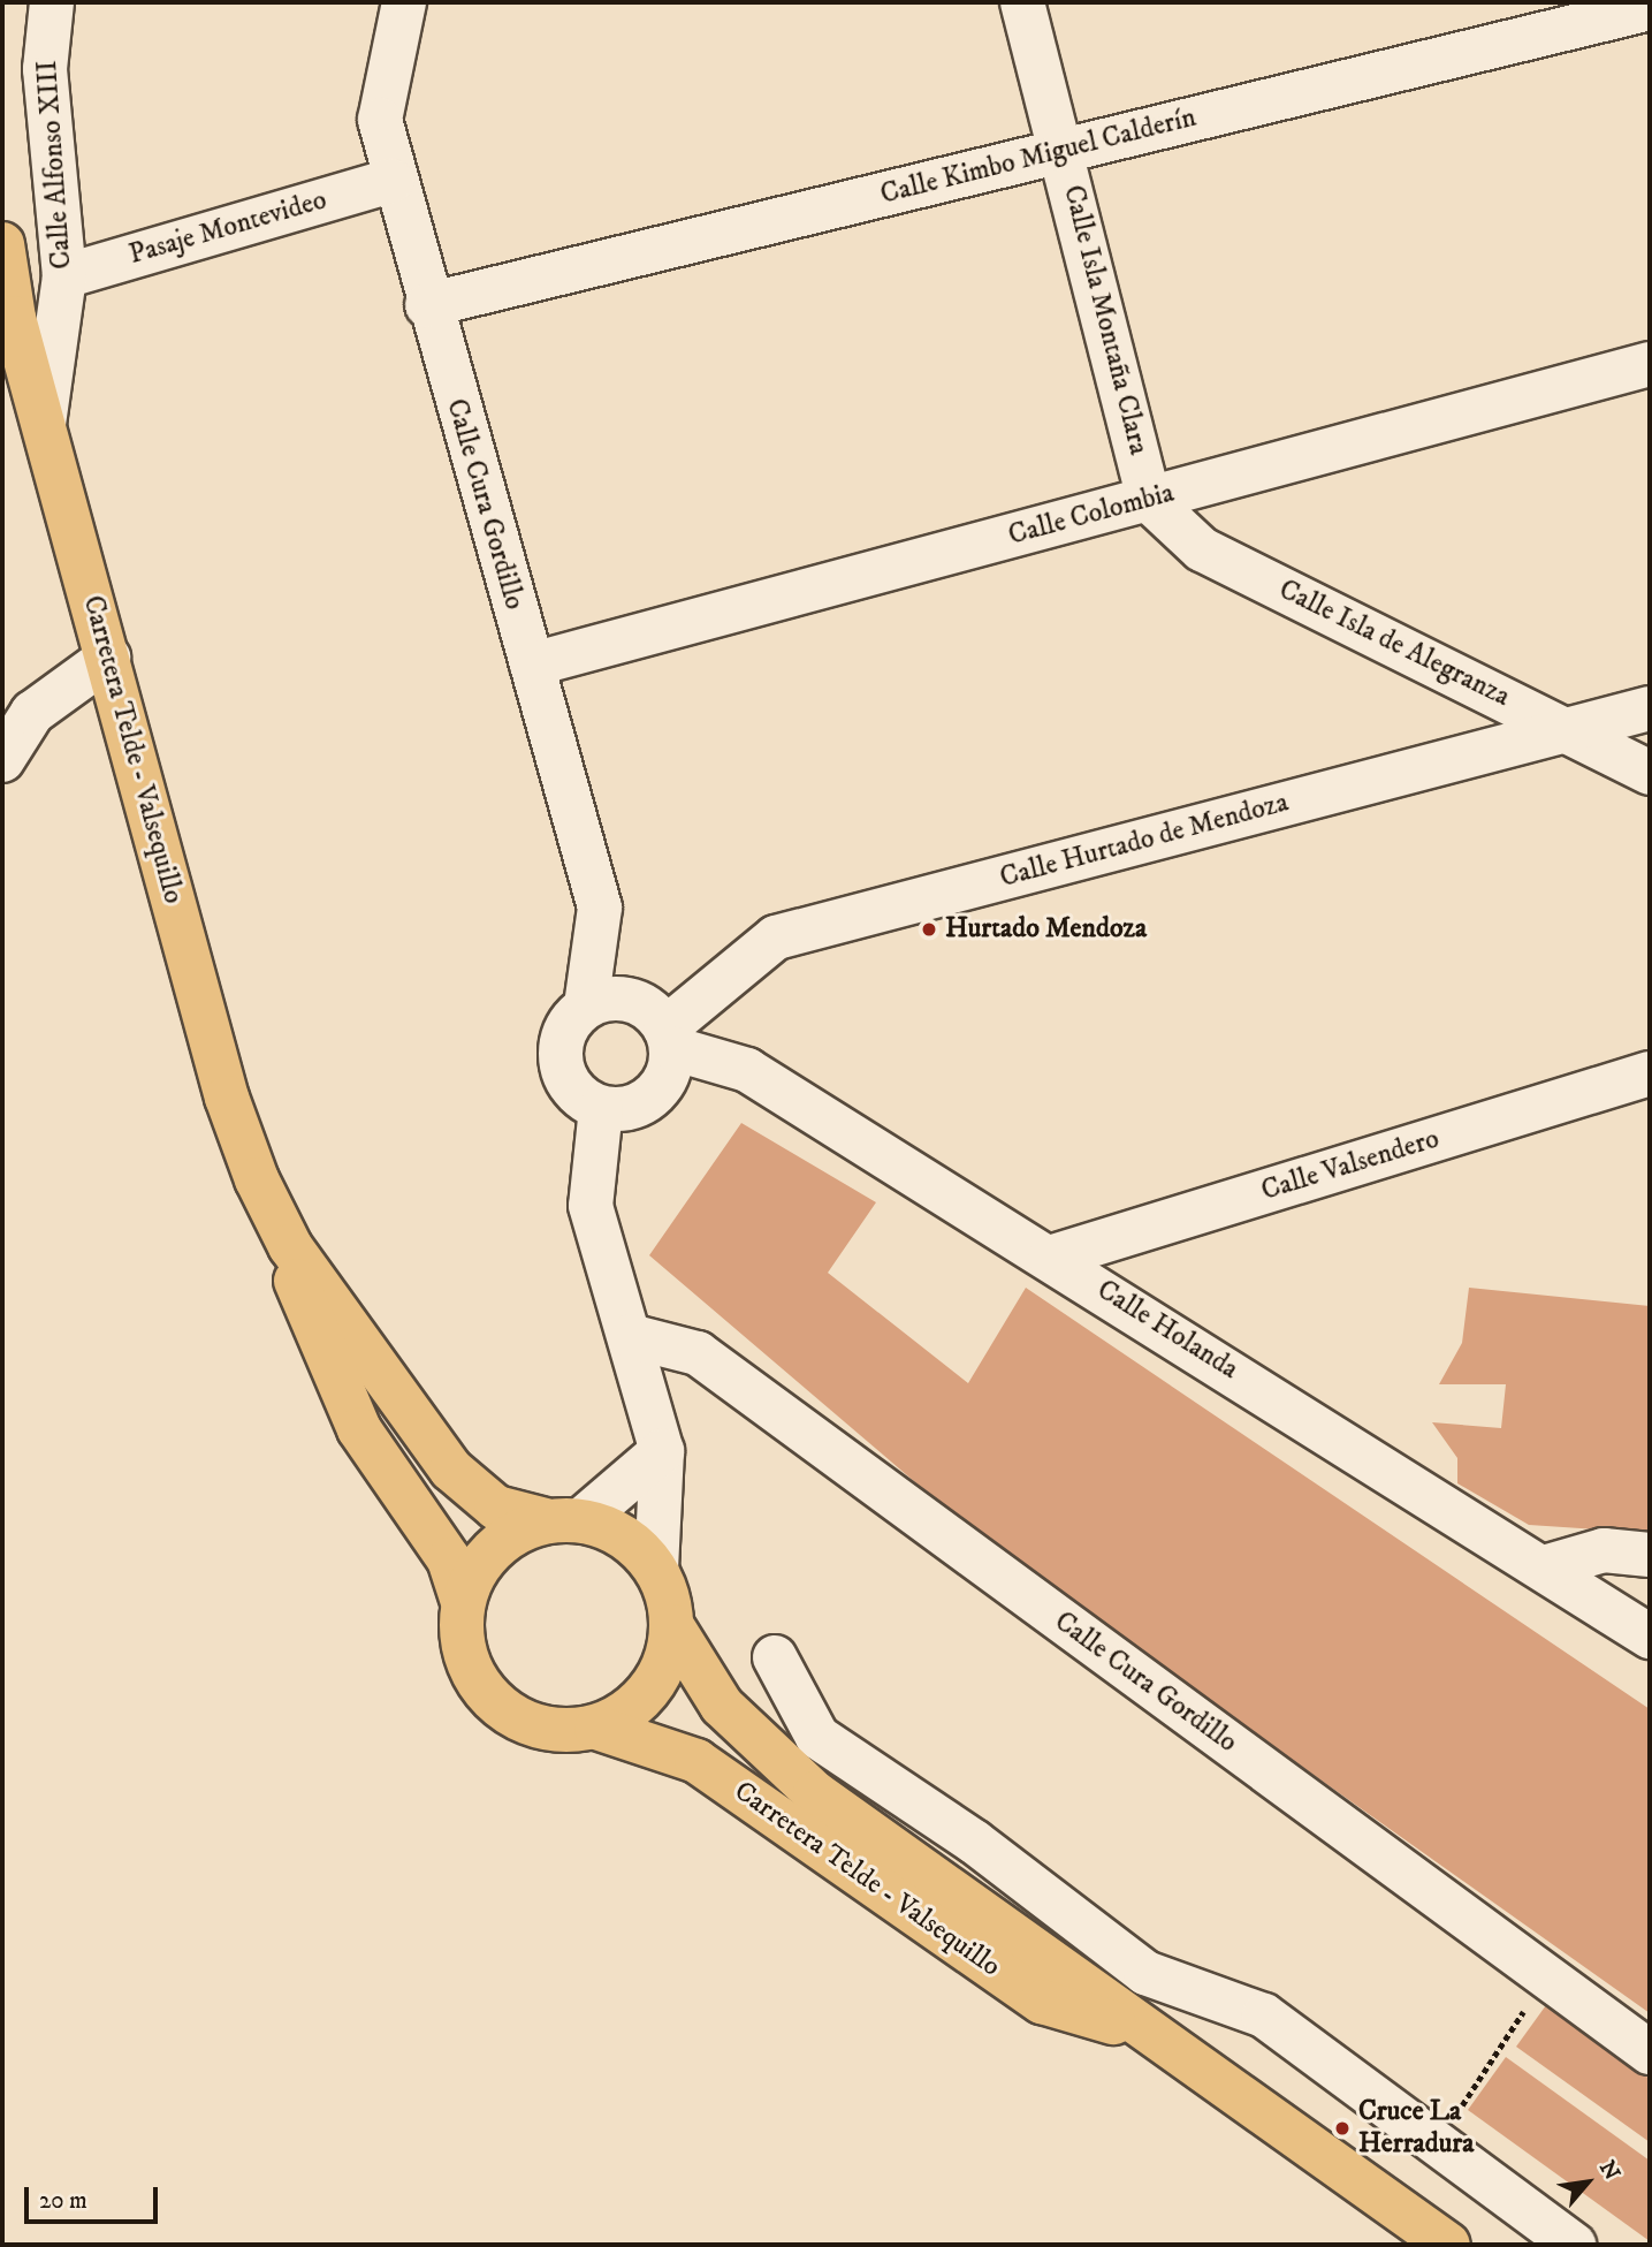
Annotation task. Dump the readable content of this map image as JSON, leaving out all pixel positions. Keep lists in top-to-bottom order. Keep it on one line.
{"streets":{"main road":["Carretera Telde - Valsequillo"],"street":["Calle Kimbo Miguel Calderín","Calle Alfonso XIII","Pasaje Montevideo","Calle Isla Montaña Clara","Calle Cura Gordillo","Calle Colombia","Calle Isla de Alegranza","Calle Hurtado de Mendoza","Calle Valsendero","Calle Holanda"]},"crossings":[["Calle Kimbo Miguel Calderín","Calle Isla Montaña Clara"],["Calle Kimbo Miguel Calderín","Calle Cura Gordillo"],["Calle Alfonso XIII","Pasaje Montevideo"],["Calle Alfonso XIII","Carretera Telde - Valsequillo"],["Pasaje Montevideo","Calle Cura Gordillo"],["Calle Isla Montaña Clara","Calle Colombia"],["Calle Isla Montaña Clara","Calle Isla de Alegranza"],["Calle Cura Gordillo","Calle Colombia"],["Calle Cura Gordillo","Calle Hurtado de Mendoza"],["Calle Cura Gordillo","Calle Holanda"],["Calle Colombia","Calle Isla de Alegranza"],["Calle Isla de Alegranza","Calle Hurtado de Mendoza"],["Calle Hurtado de Mendoza","Calle Holanda"],["Calle Valsendero","Calle Holanda"]],"places":["Hurtado Mendoza","Cruce La Herradura"],"scale_bar":"20 m","north":"top right"}
